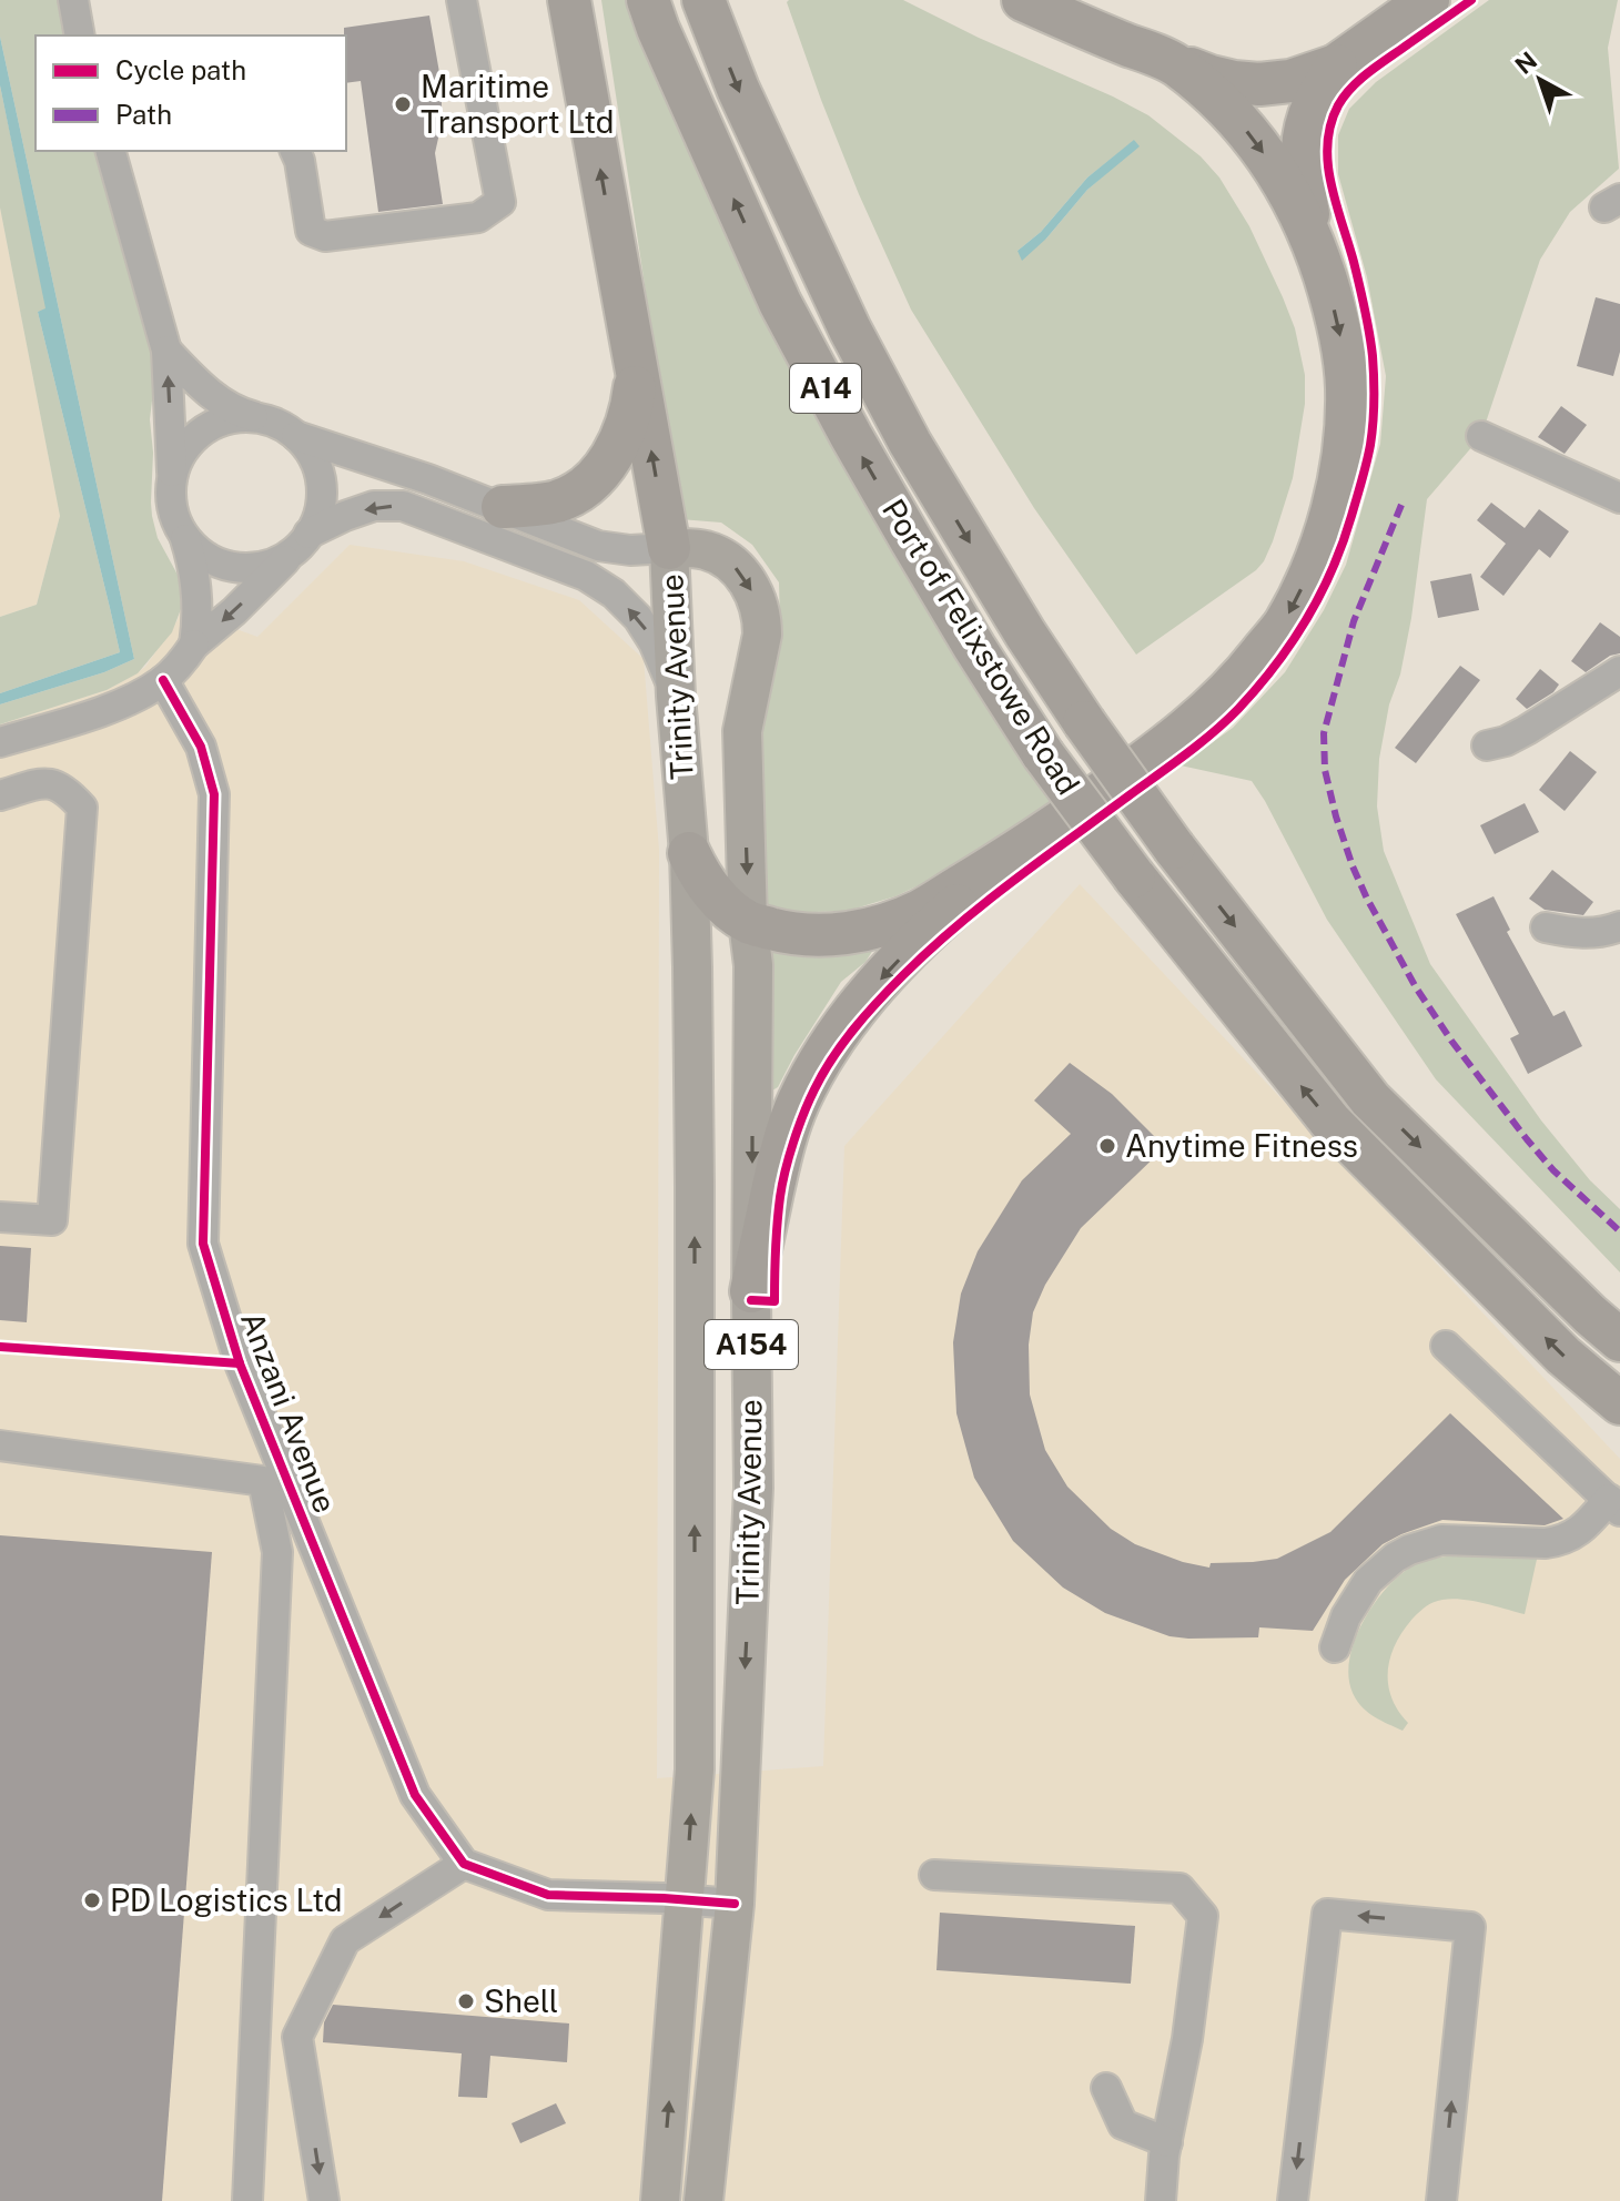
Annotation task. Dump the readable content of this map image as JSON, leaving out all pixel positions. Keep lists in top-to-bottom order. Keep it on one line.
{"streets":{"highway":["A14","Port of Felixstowe Road"],"main road":["Trinity Avenue","A154"],"street":["Anzani Avenue"]},"places":["Maritime Transport Ltd","Anytime Fitness","PD Logistics Ltd","Shell"],"legend":["Cycle path","Path"],"north":"top left"}
